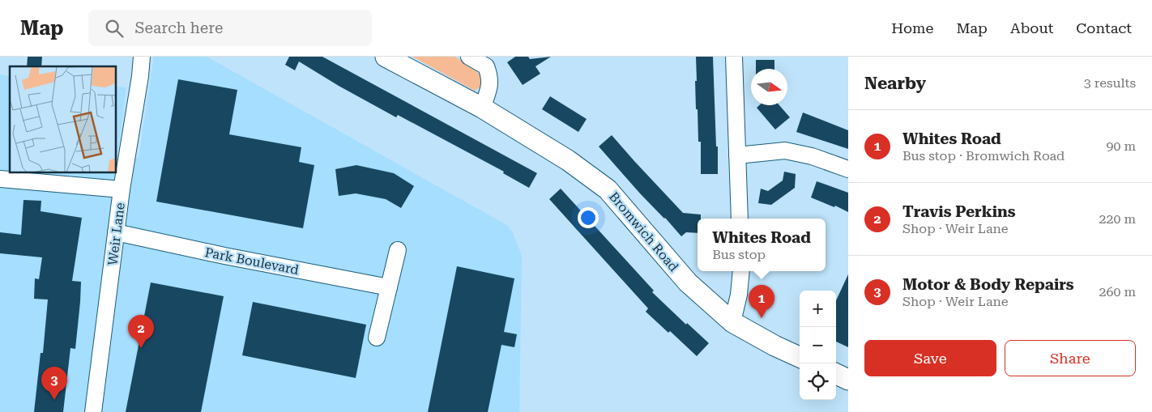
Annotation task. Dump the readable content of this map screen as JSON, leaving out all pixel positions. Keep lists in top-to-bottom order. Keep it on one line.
{"streets":{"main road":["Bromwich Road"],"street":["Weir Lane","Park Boulevard"]},"crossings":[["Weir Lane","Park Boulevard"]],"north":"right","page":{"header":"Map","search":"Search here","nav":["Home","Map","About","Contact"],"heading":["Nearby","3 results"],"list":[{"mark":"1","name":"Whites Road","note":"Bus stop · Bromwich Road","value":"90 m"},{"mark":"2","name":"Travis Perkins","note":"Shop · Weir Lane","value":"220 m"},{"mark":"3","name":"Motor & Body Repairs","note":"Shop · Weir Lane","value":"260 m"}],"popup":["Whites Road","Bus stop"],"pins":["1","2","3"],"map_buttons":["+","−"],"buttons":["Save","Share"]}}
